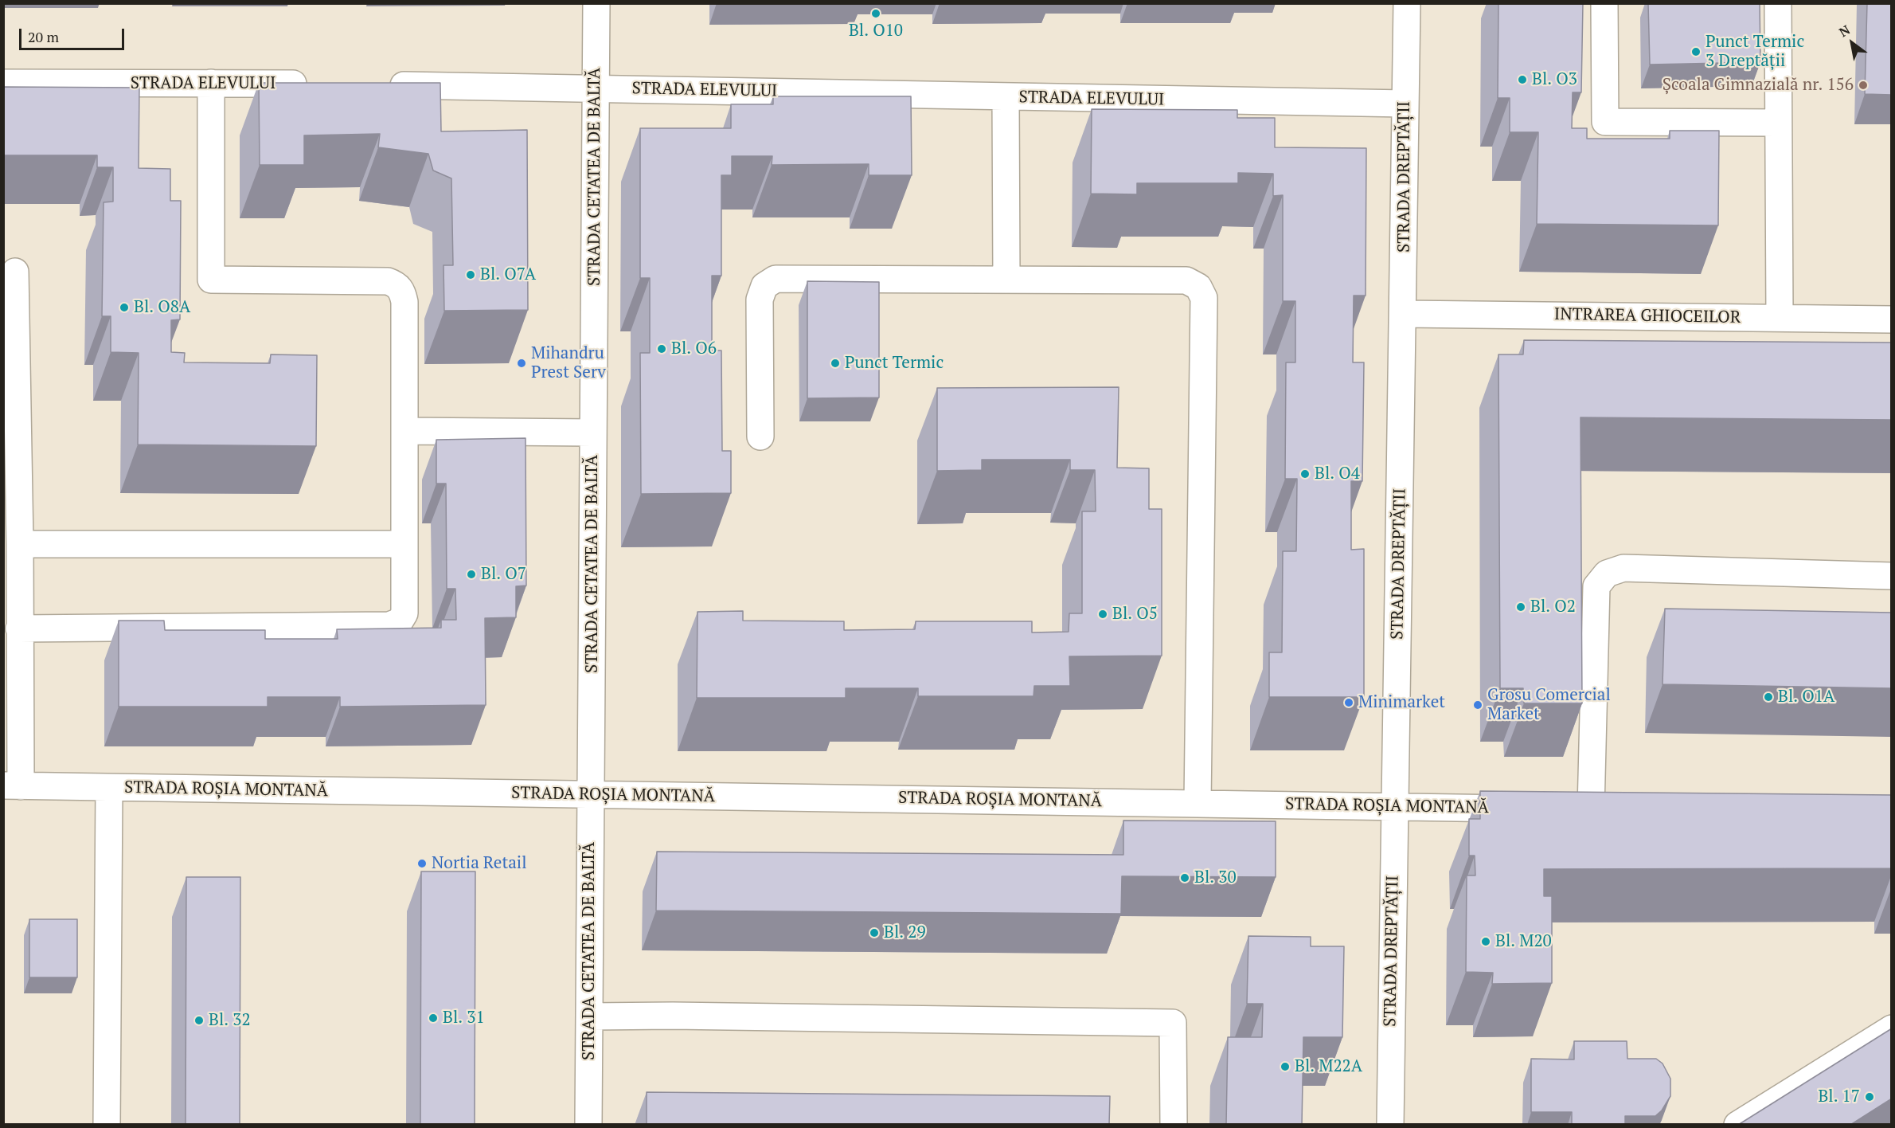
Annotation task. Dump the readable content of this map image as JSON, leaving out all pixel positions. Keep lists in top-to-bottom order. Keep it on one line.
{"streets":{"street":["STRADA ELEVULUI","STRADA CETATEA DE BALTĂ","STRADA DREPTĂȚII","INTRAREA GHIOCEILOR","STRADA ROȘIA MONTANĂ"]},"crossings":[["STRADA ELEVULUI","STRADA CETATEA DE BALTĂ"],["STRADA ELEVULUI","STRADA DREPTĂȚII"],["STRADA CETATEA DE BALTĂ","STRADA ROȘIA MONTANĂ"],["STRADA DREPTĂȚII","INTRAREA GHIOCEILOR"],["STRADA DREPTĂȚII","STRADA ROȘIA MONTANĂ"]],"places":["Bl. O10","Punct Termic 3 Dreptății","Bl. O3","Școala Gimnazială nr. 156","Bl. O7A","Bl. O8A","Bl. O6","Mihandru Prest Serv","Punct Termic","Bl. O4","Bl. O7","Bl. O2","Bl. O5","Bl. O1A","Minimarket","Grosu Comercial Market","Nortia Retail","Bl. 30","Bl. 29","Bl. M20","Bl. 31","Bl. 32","Bl. M22A","Bl. 17"],"scale_bar":"20 m","north":"top left"}
